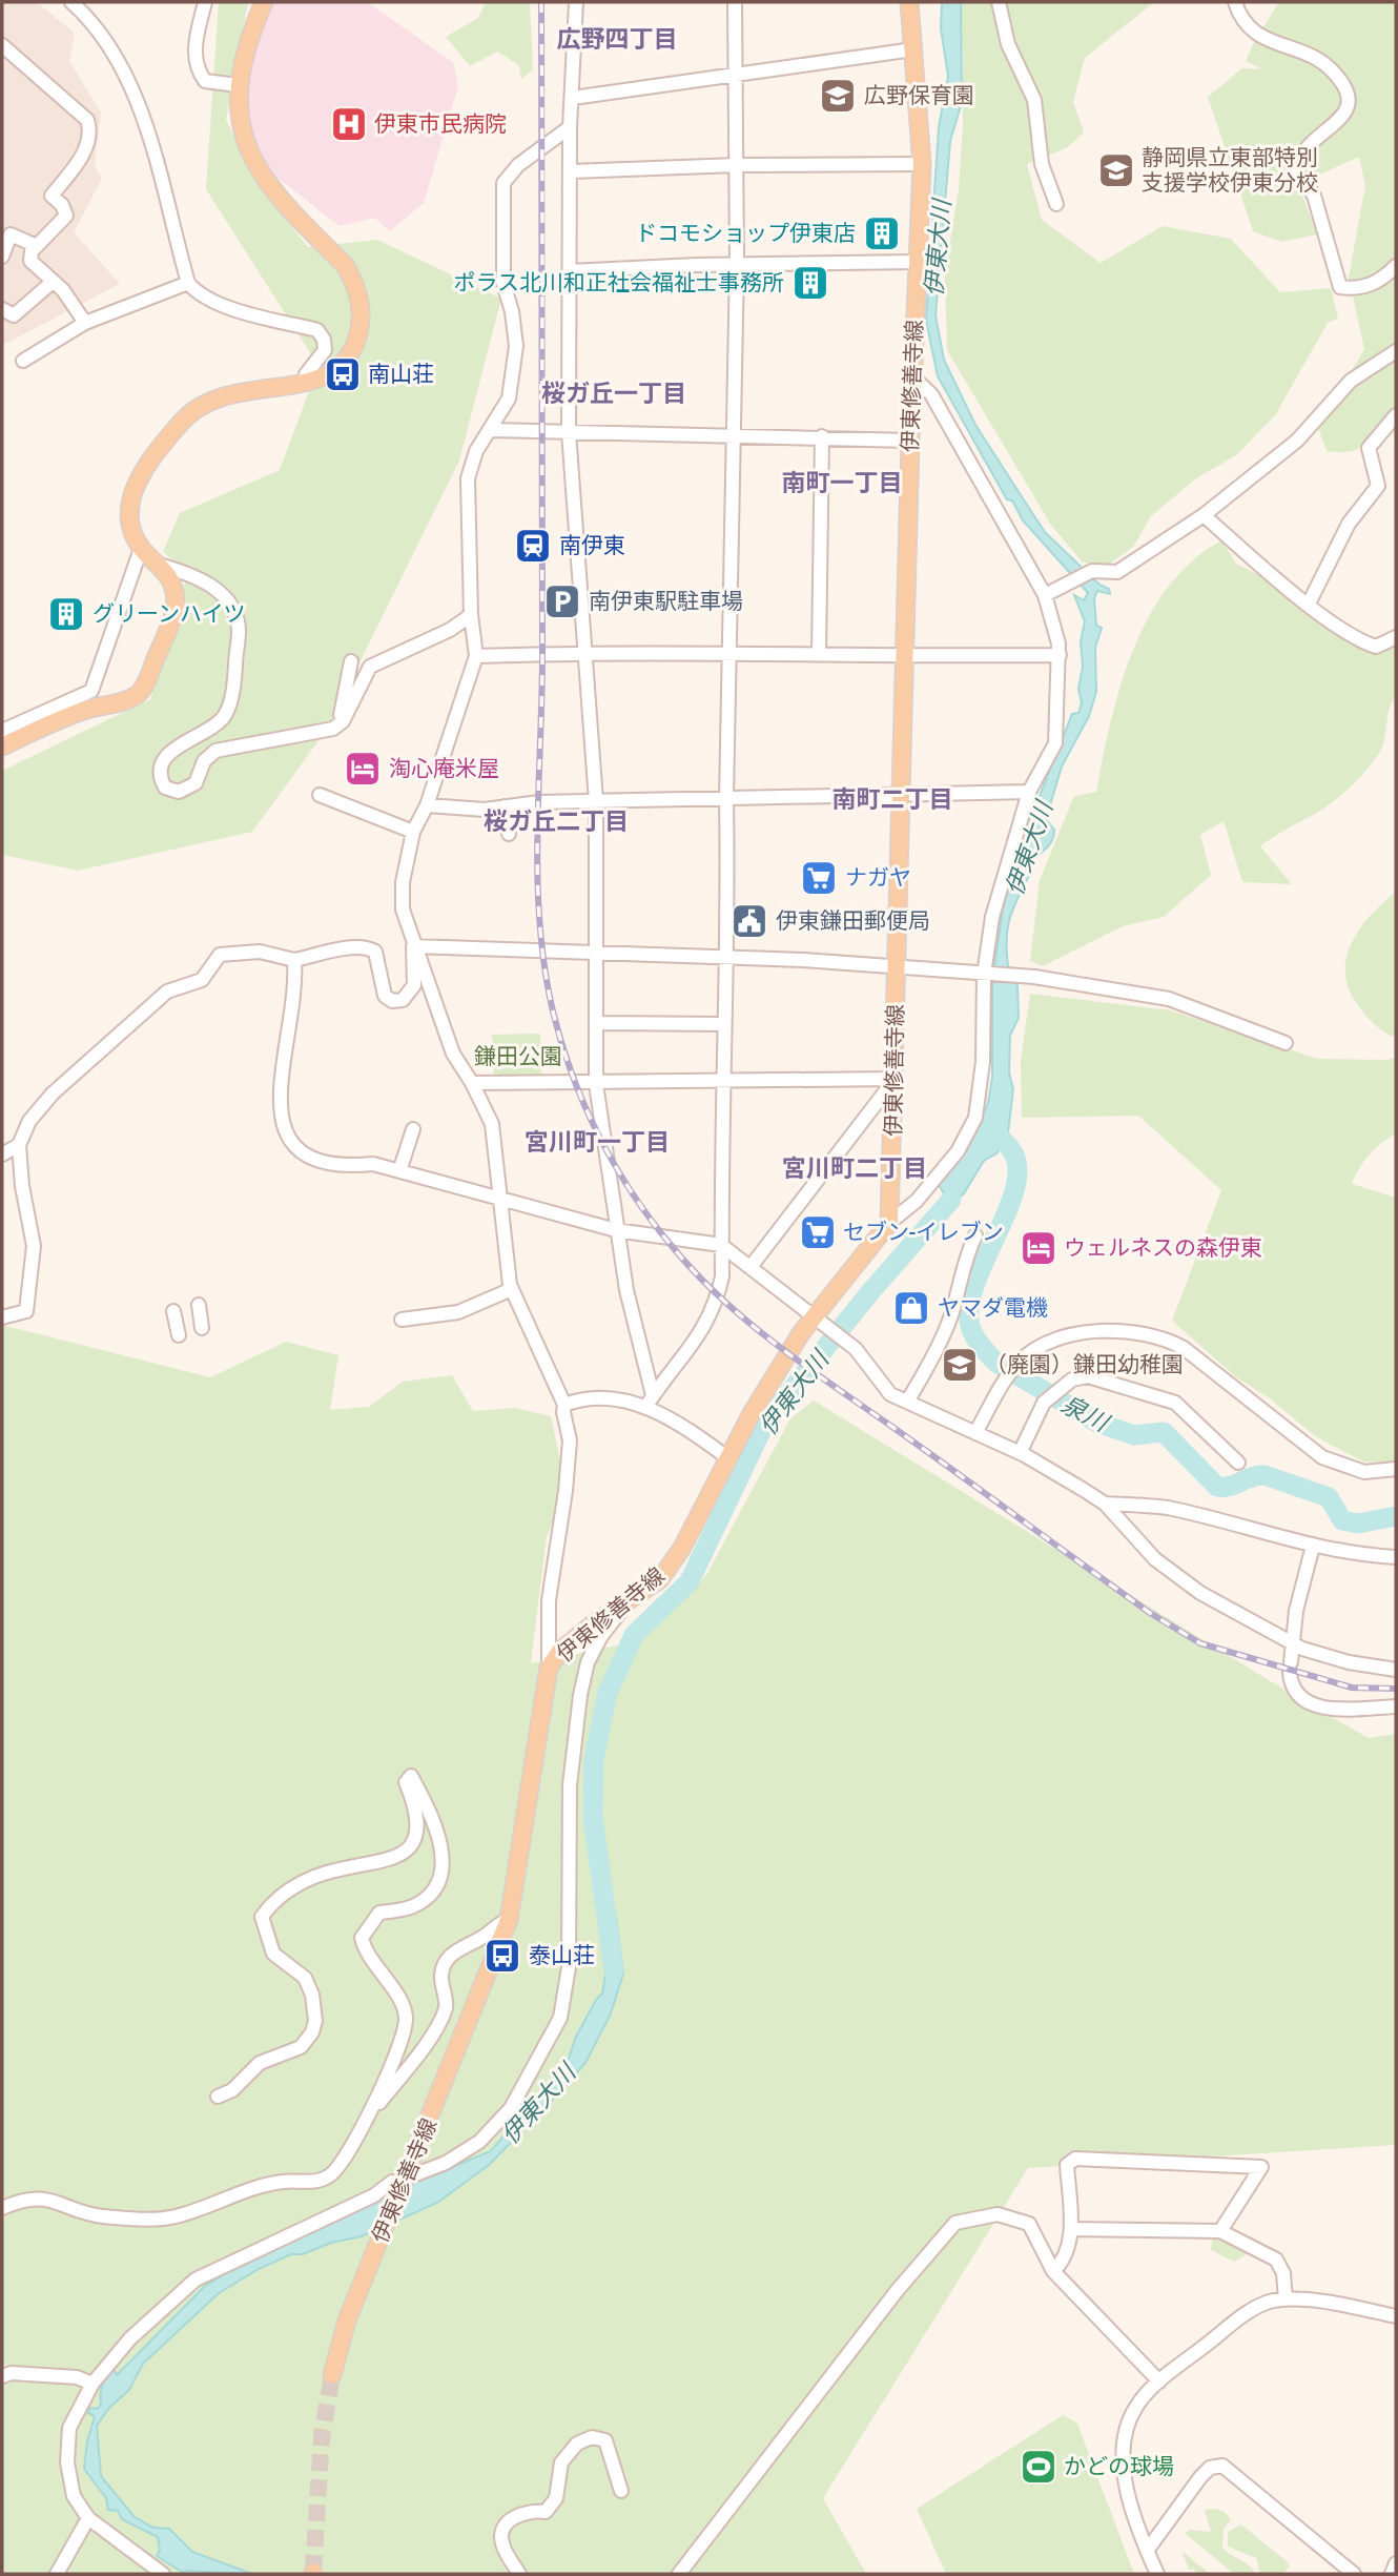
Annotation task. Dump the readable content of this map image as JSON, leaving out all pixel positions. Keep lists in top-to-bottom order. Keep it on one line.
{"streets":{"main road":["伊東修善寺線"]},"districts":["広野四丁目","桜ガ丘一丁目","南町一丁目","南町二丁目","桜ガ丘二丁目","宮川町一丁目","宮川町二丁目"],"water":["伊東大川","泉川"],"parks":["鎌田公園"],"places":{"school or university":["広野保育園","静岡県立東部特別 支援学校伊東分校","（廃園）鎌田幼稚園"],"hospital":["伊東市民病院"],"building":["ドコモショップ伊東店","ポラス北川和正社会福祉士事務所","グリーンハイツ"],"bus stop":["南山荘","泰山荘"],"station":["南伊東"],"parking":["南伊東駅駐車場"],"hotel":["淘心庵米屋","ウェルネスの森伊東"],"supermarket":["ナガヤ","セブン-イレブン"],"public building":["伊東鎌田郵便局"],"shop":["ヤマダ電機"],"sports":["かどの球場"]}}
